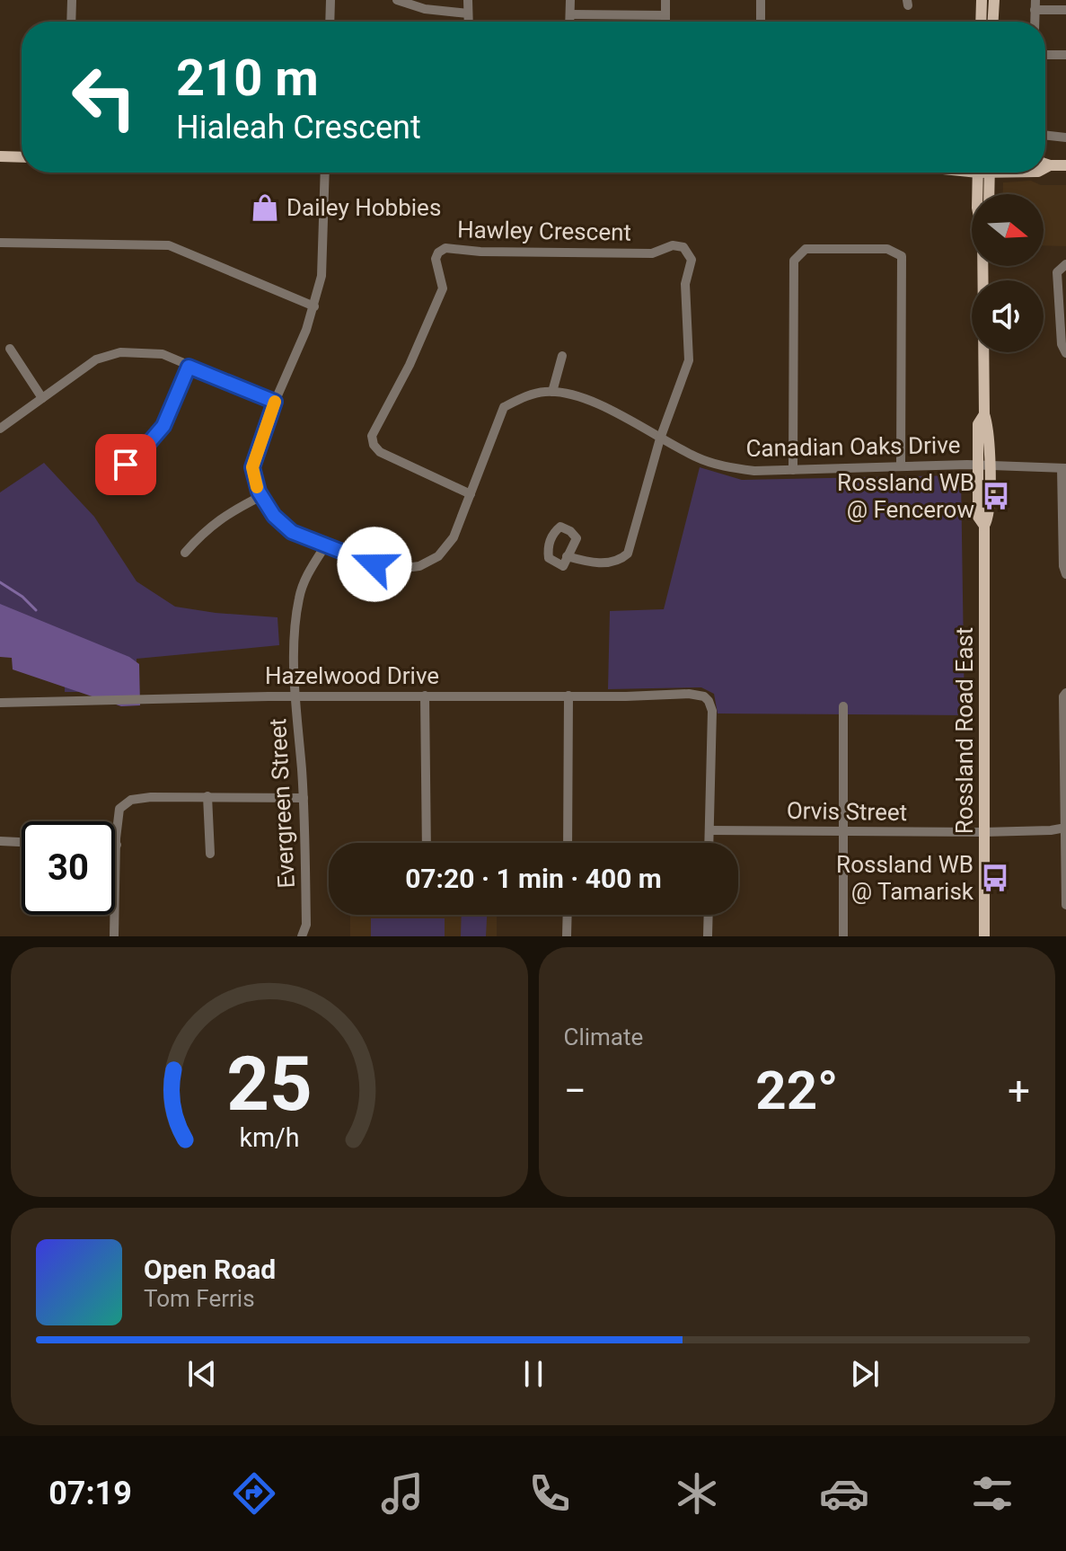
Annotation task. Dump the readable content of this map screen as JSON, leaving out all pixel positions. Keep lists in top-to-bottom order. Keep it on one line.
{"streets":{"main road":["Rossland Road East"],"street":["Hawley Crescent","Canadian Oaks Drive","Hazelwood Drive","Evergreen Street","Orvis Street"]},"crossings":[["Hawley Crescent","Canadian Oaks Drive"],["Canadian Oaks Drive","Rossland Road East"],["Canadian Oaks Drive","Evergreen Street"],["Hazelwood Drive","Evergreen Street"],["Hazelwood Drive","Orvis Street"],["Rossland Road East","Orvis Street"]],"places":{"shop":["Dailey Hobbies"],"bus stop":["Rossland WB @ Fencerow","Rossland WB @ Tamarisk"]},"north":"right","page":{"turn":["210 m","Hialeah Crescent"],"limit":"30","trip":"07:20 · 1 min · 400 m","tile":"Climate","heat":["−","22°","+"],"song":["Open Road","Tom Ferris"],"tabs":"07:19","gauge":["25","km/h"]}}
